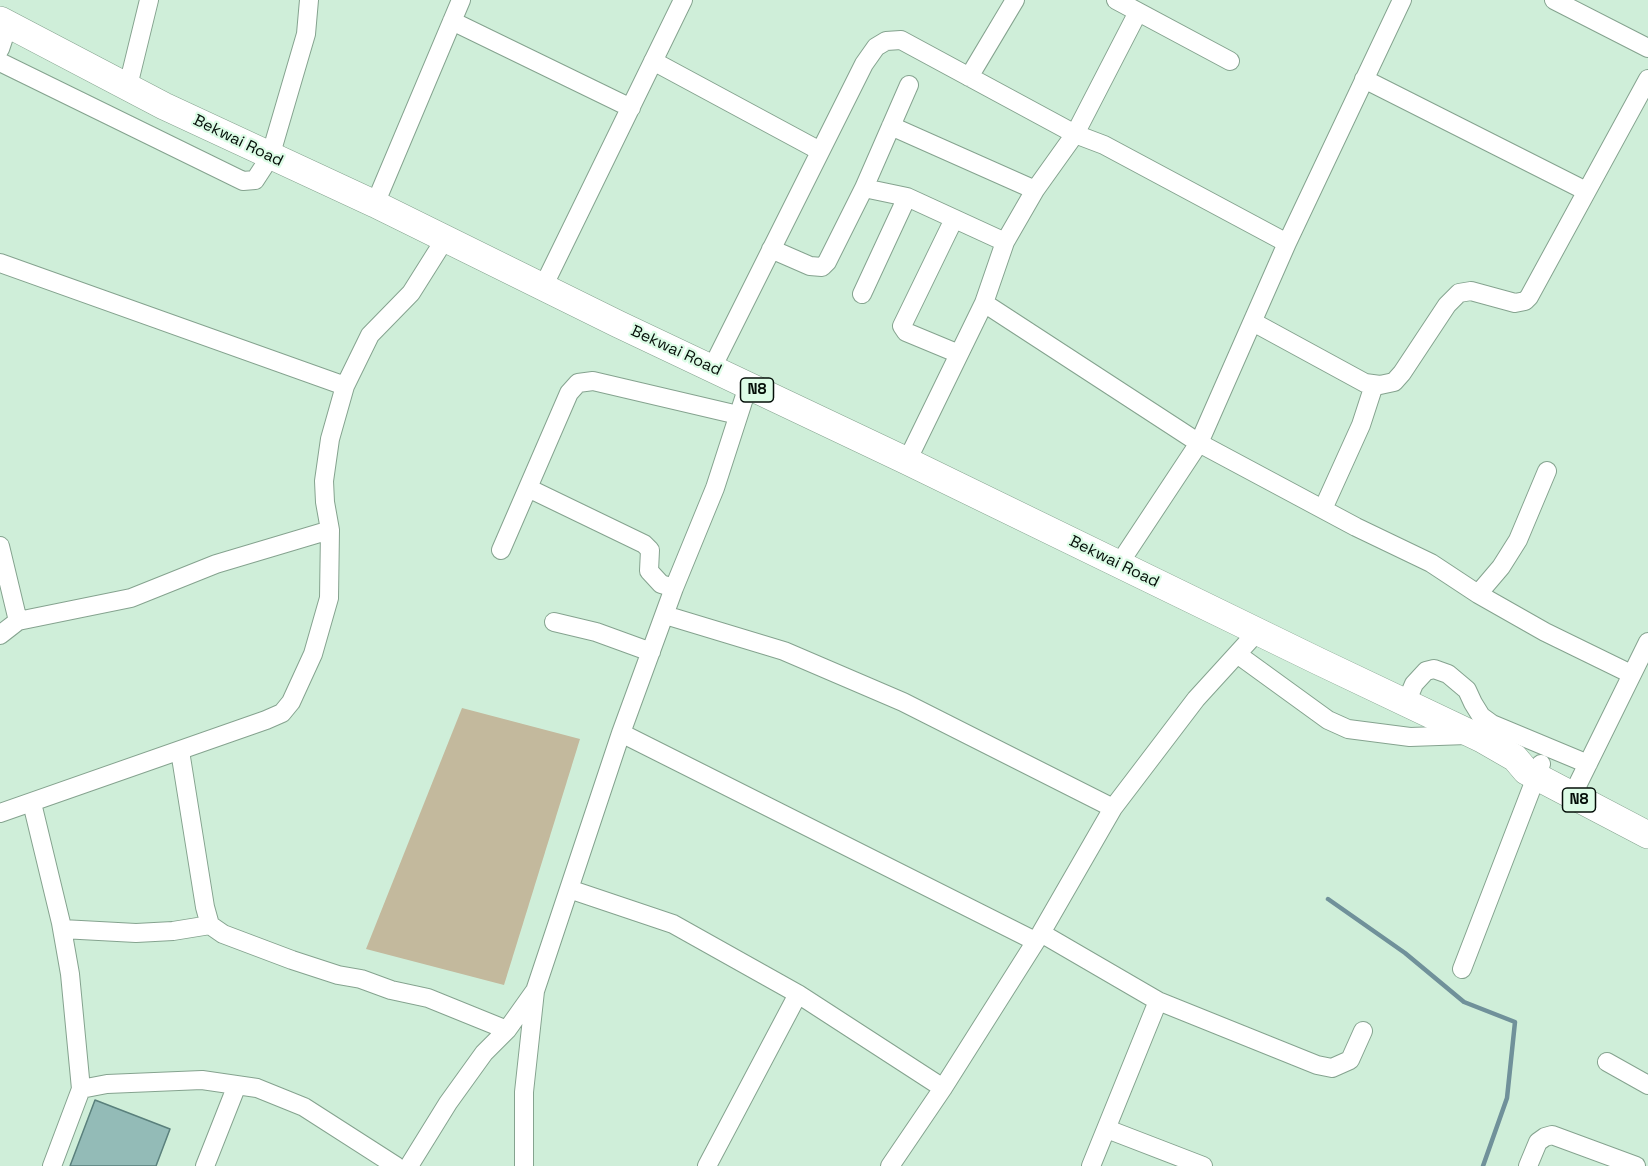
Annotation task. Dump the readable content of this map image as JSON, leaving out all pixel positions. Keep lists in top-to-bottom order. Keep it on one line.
{"streets":{"highway":["Bekwai Road","N8"]}}
